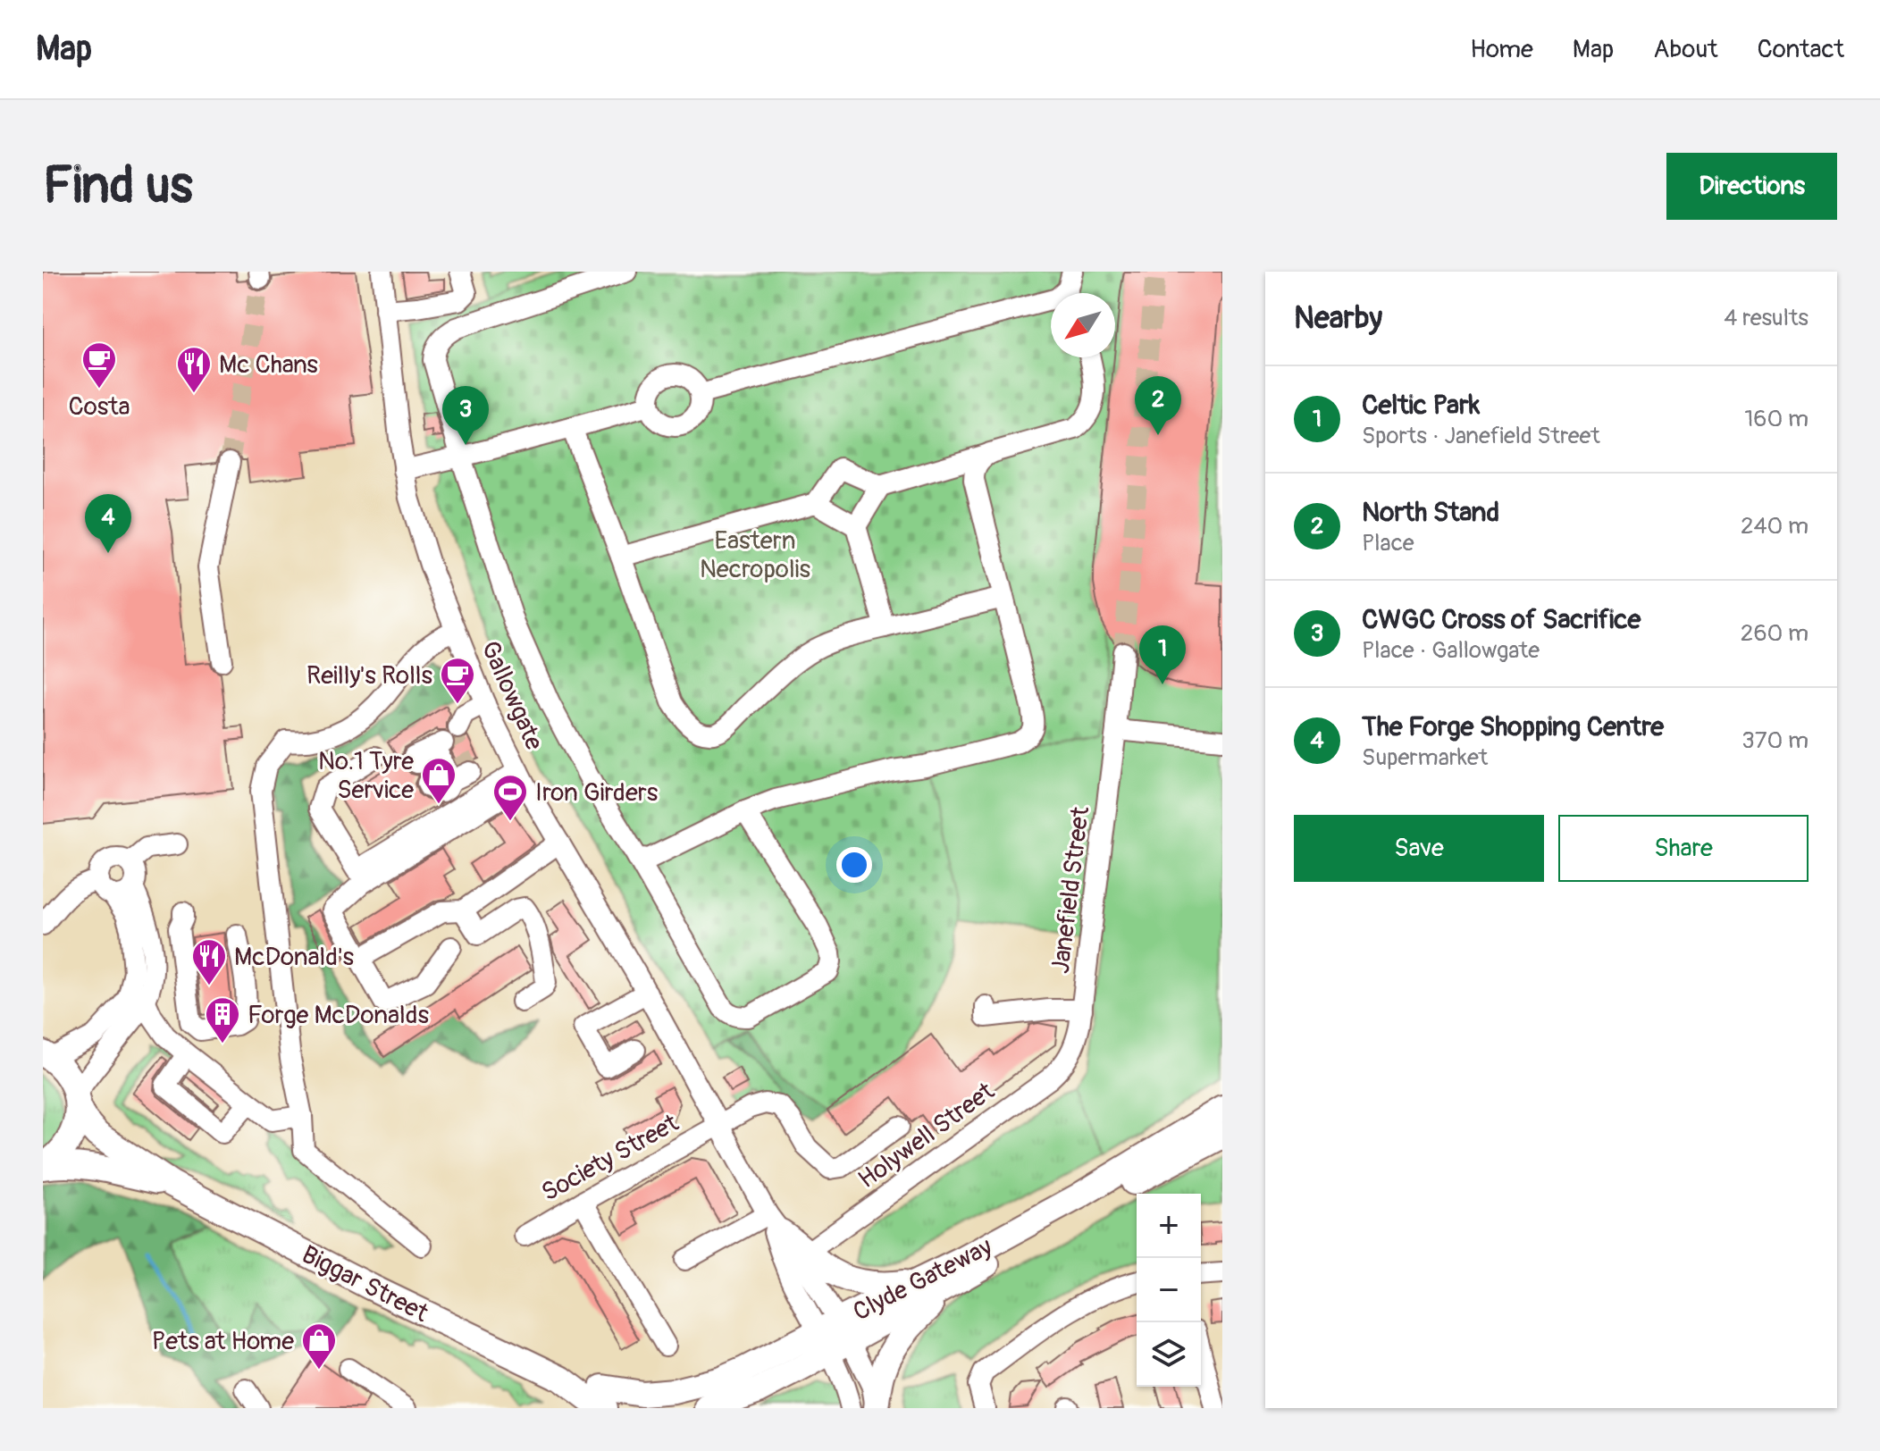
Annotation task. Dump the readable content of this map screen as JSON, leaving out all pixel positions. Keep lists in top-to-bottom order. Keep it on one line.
{"streets":{"main road":["Clyde Gateway","Biggar Street"],"street":["Gallowgate","Janefield Street","Holywell Street","Society Street"]},"crossings":[["Gallowgate","Society Street"],["Gallowgate","Clyde Gateway"],["Janefield Street","Holywell Street"],["Clyde Gateway","Biggar Street"]],"parks":["Eastern Necropolis"],"places":{"cafe":["Costa","Reilly's Rolls"],"restaurant":["Mc Chans","McDonald's"],"shop":["No.1 Tyre Service","Pets at Home"],"sports":["Iron Girders"],"building":["Forge McDonalds"]},"north":"bottom left","page":{"header":"Map","nav":["Home","Map","About","Contact"],"buttons":["Directions",["Save","Share"]],"title":"Find us","heading":["Nearby","4 results"],"list":[{"mark":"1","name":"Celtic Park","note":"Sports · Janefield Street","value":"160 m"},{"mark":"2","name":"North Stand","note":"Place","value":"240 m"},{"mark":"3","name":"CWGC Cross of Sacrifice","note":"Place · Gallowgate","value":"260 m"},{"mark":"4","name":"The Forge Shopping Centre","note":"Supermarket","value":"370 m"}],"pins":["2","3","4","1"],"map_buttons":["+","−"]}}
